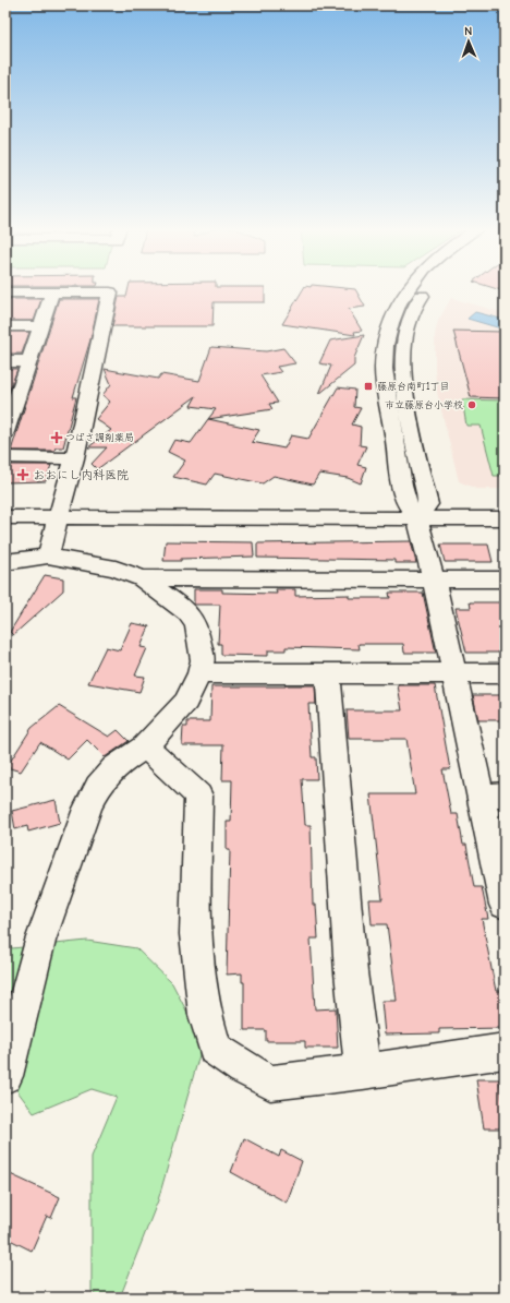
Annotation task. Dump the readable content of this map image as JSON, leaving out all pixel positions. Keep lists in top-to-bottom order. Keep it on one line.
{"places":{"transit":["藤原台南町1丁目"],"other":["市立藤原台小学校"],"health":["つばさ調剤薬局","おおにし内科医院"]},"north":"top"}
